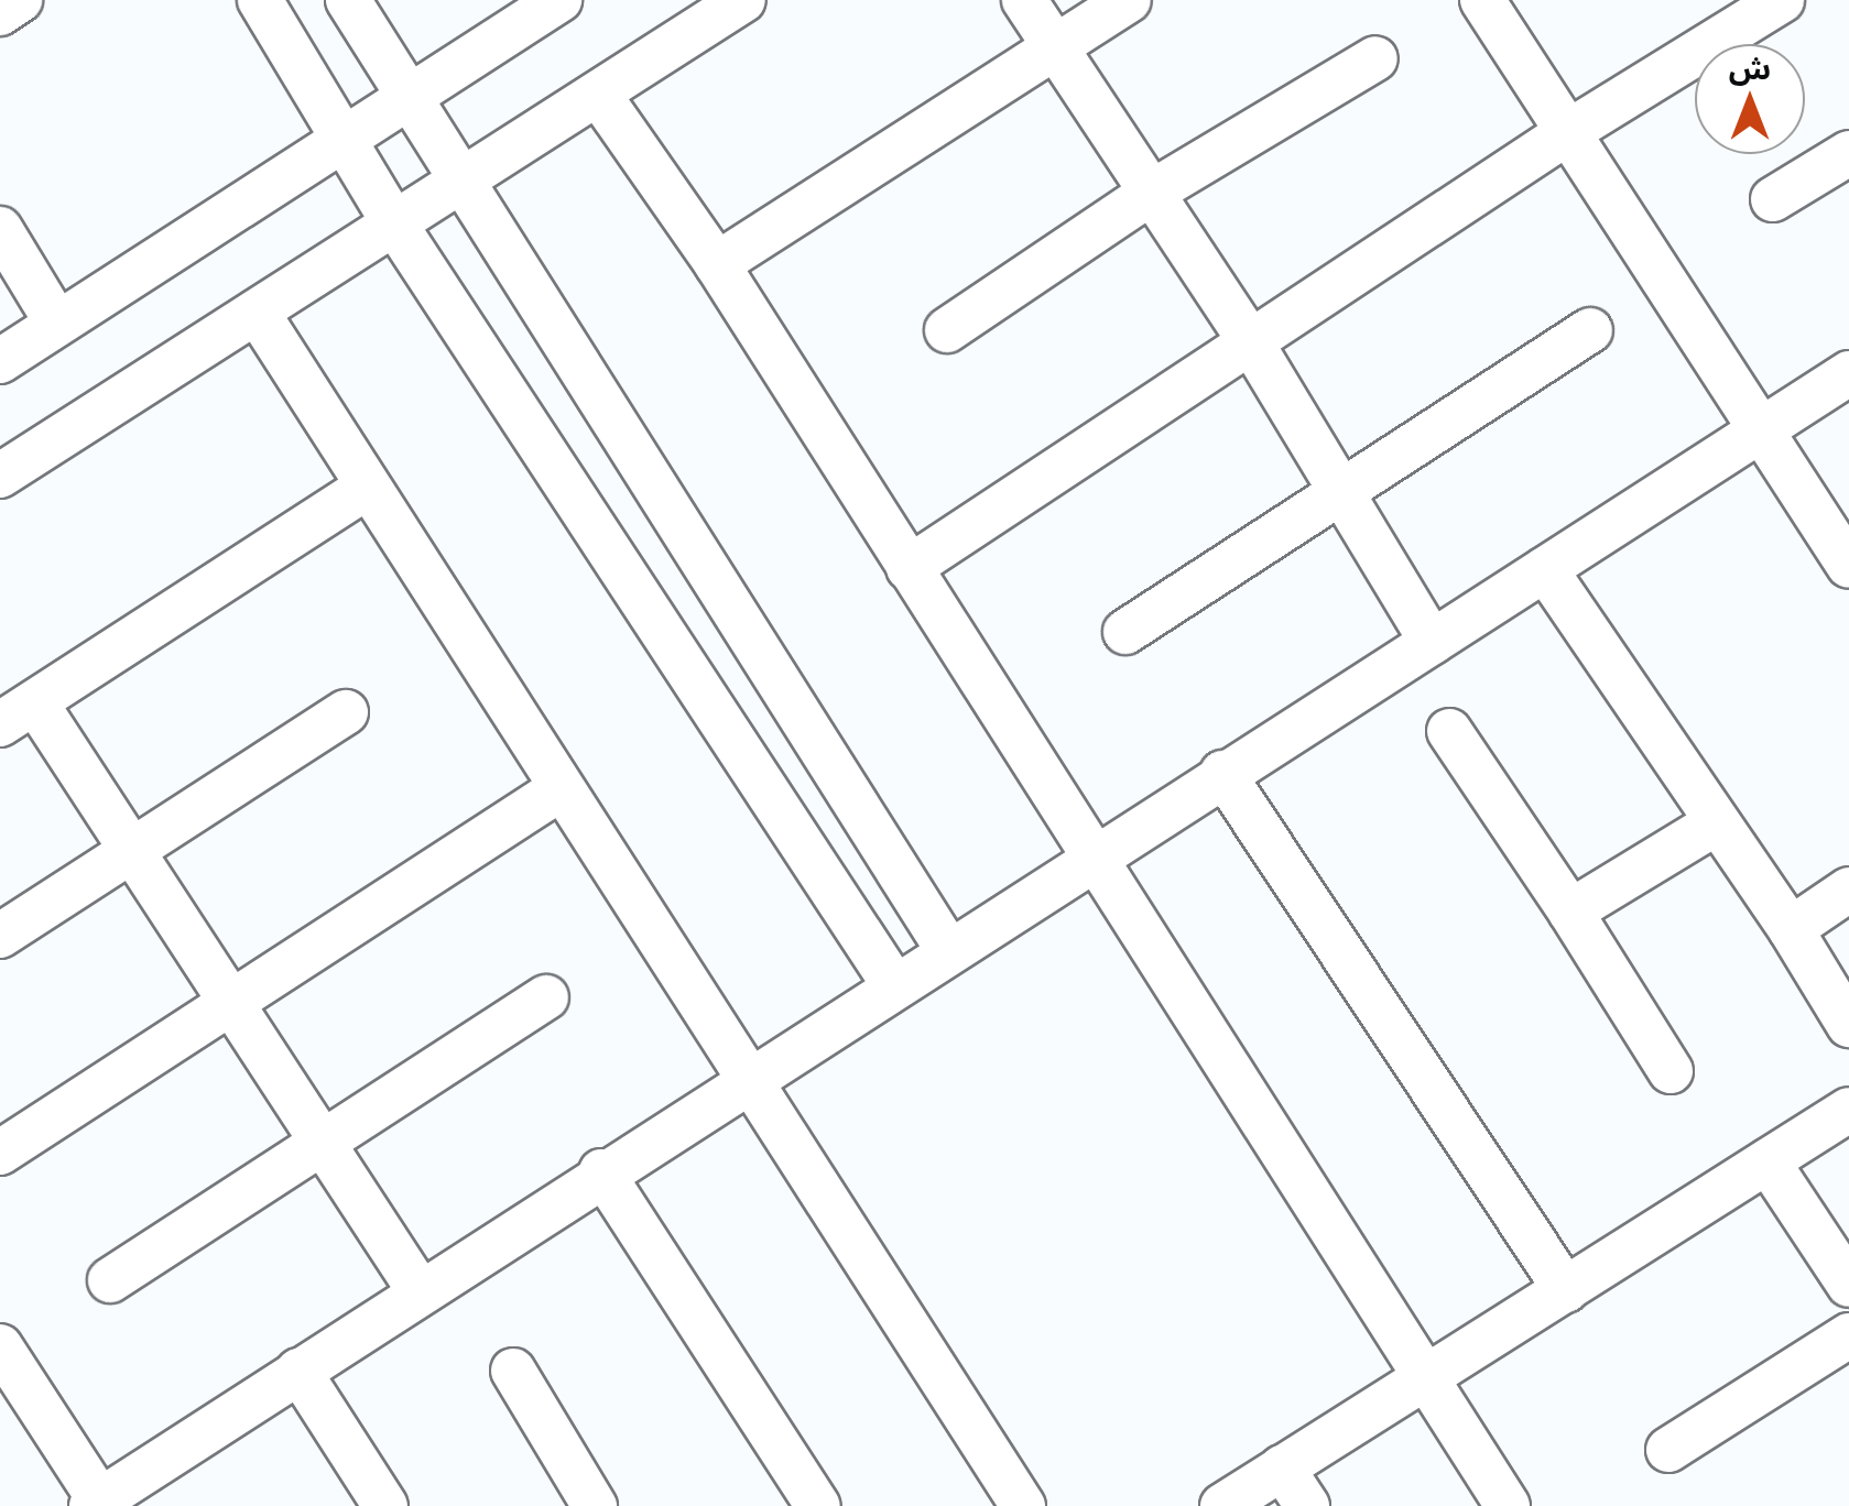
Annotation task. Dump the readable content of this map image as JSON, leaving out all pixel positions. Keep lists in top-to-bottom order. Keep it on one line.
{"north":"top"}
